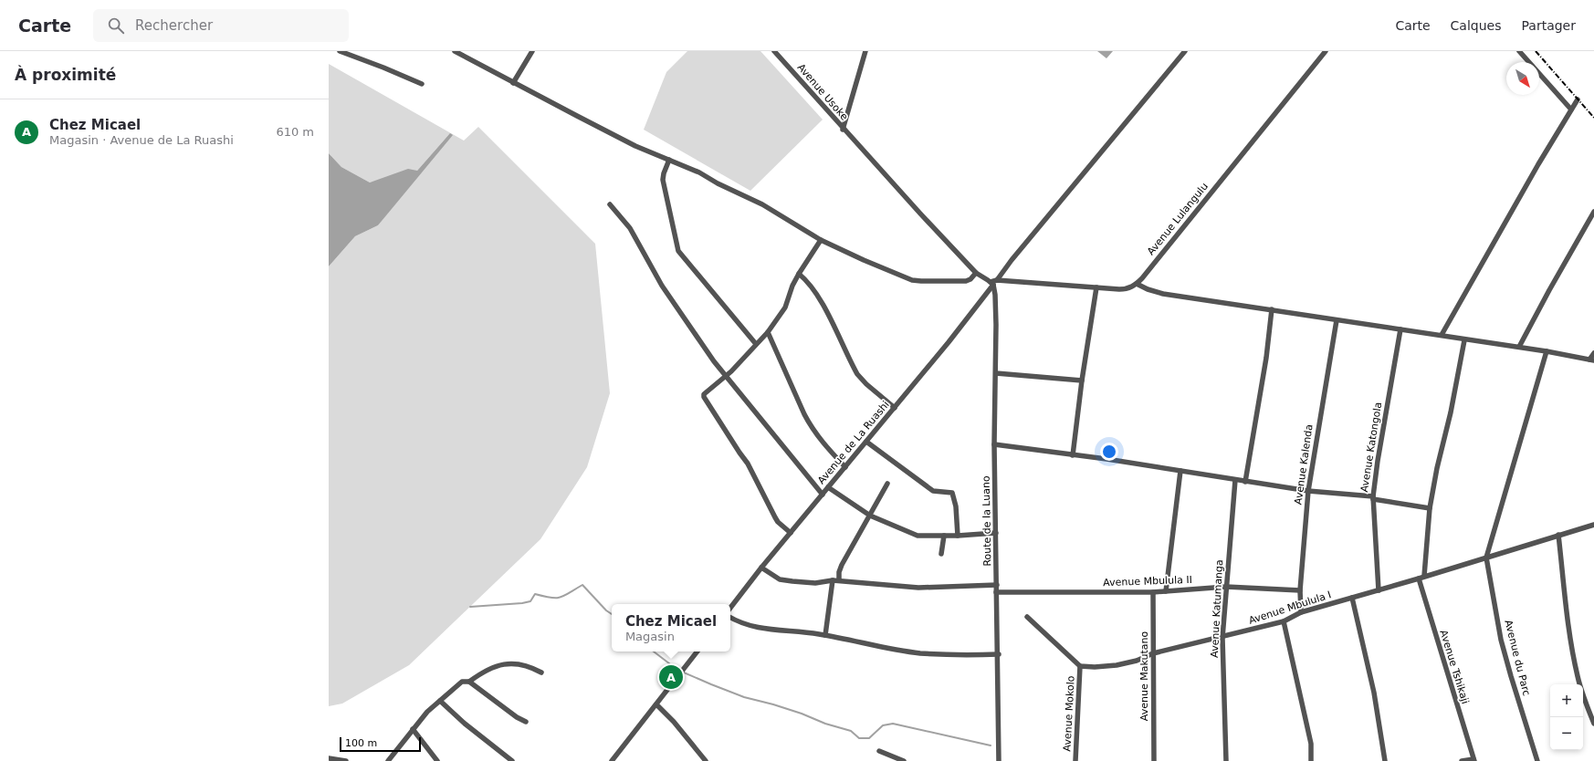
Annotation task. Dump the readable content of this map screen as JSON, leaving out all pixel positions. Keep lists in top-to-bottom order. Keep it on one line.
{"streets":{"street":["Avenue Usoke","Avenue Lulangulu","Avenue de La Ruashi","Avenue Katongola","Avenue Kalenda","Route de la Luano","Avenue Mbulula II","Avenue Mbulula I","Avenue Katumanga","Avenue du Parc","Avenue Tshikaji","Avenue Makutano","Avenue Mokolo"]},"crossings":[["Avenue Usoke","Avenue de La Ruashi"],["Avenue Usoke","Route de la Luano"],["Avenue de La Ruashi","Route de la Luano"],["Avenue Katongola","Avenue Mbulula I"],["Avenue Kalenda","Avenue Mbulula II"],["Avenue Kalenda","Avenue Mbulula I"],["Route de la Luano","Avenue Mbulula II"],["Avenue Mbulula II","Avenue Katumanga"],["Avenue Mbulula II","Avenue Makutano"],["Avenue Mbulula I","Avenue Katumanga"],["Avenue Mbulula I","Avenue du Parc"],["Avenue Mbulula I","Avenue Tshikaji"],["Avenue Mbulula I","Avenue Makutano"],["Avenue Mbulula I","Avenue Mokolo"]],"scale_bar":"100 m","north":"bottom right","page":{"header":"Carte","search":"Rechercher","nav":["Carte","Calques","Partager"],"heading":"À proximité","list":[{"mark":"A","name":"Chez Micael","note":"Magasin · Avenue de La Ruashi","value":"610 m"}],"popup":["Chez Micael","Magasin"],"pins":"A","map_buttons":["+","−"],"scale":"100 m"}}
